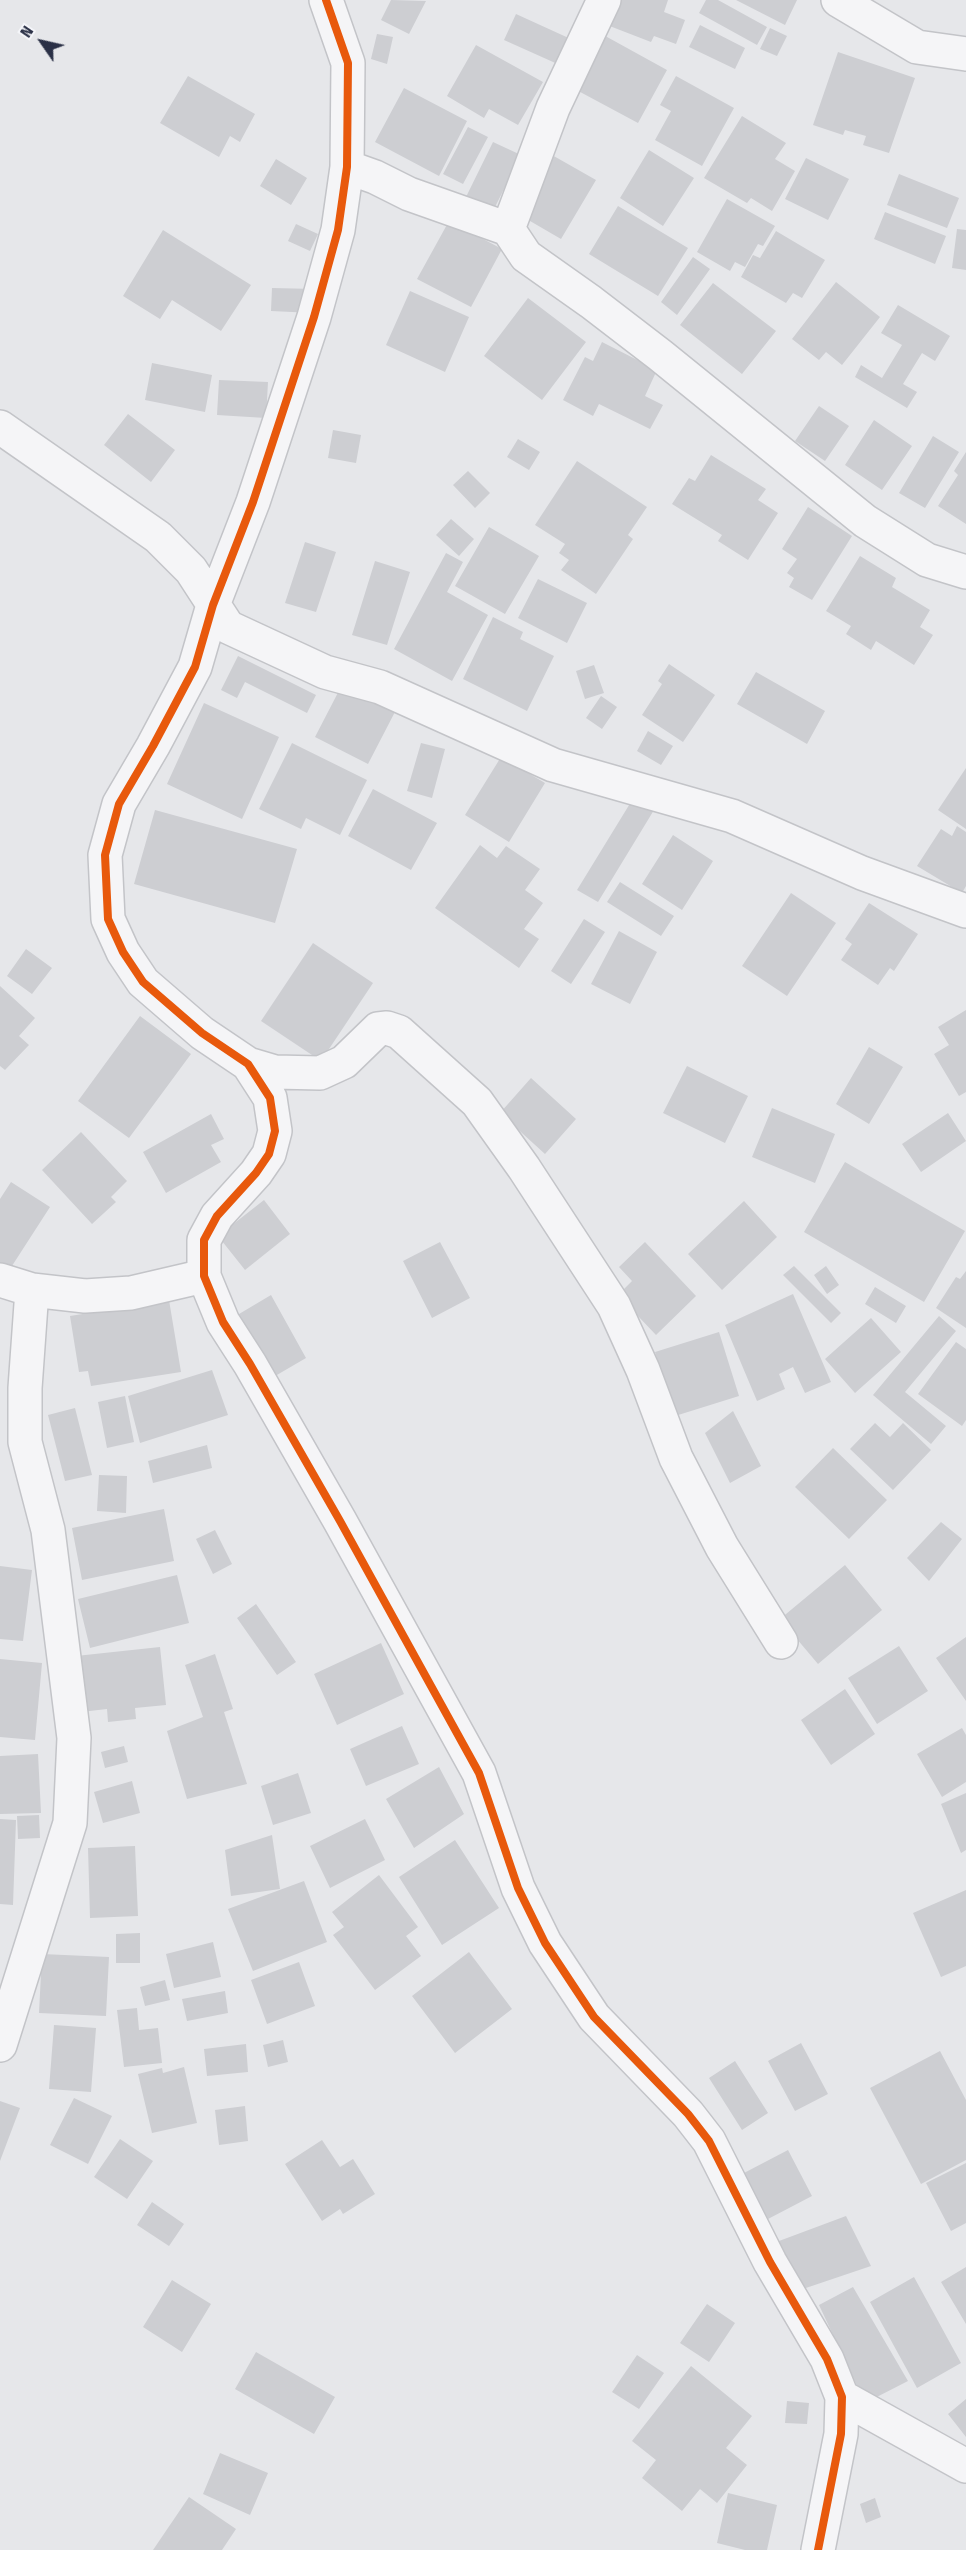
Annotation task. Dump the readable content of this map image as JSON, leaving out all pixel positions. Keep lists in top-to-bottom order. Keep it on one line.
{"north":"top left"}
